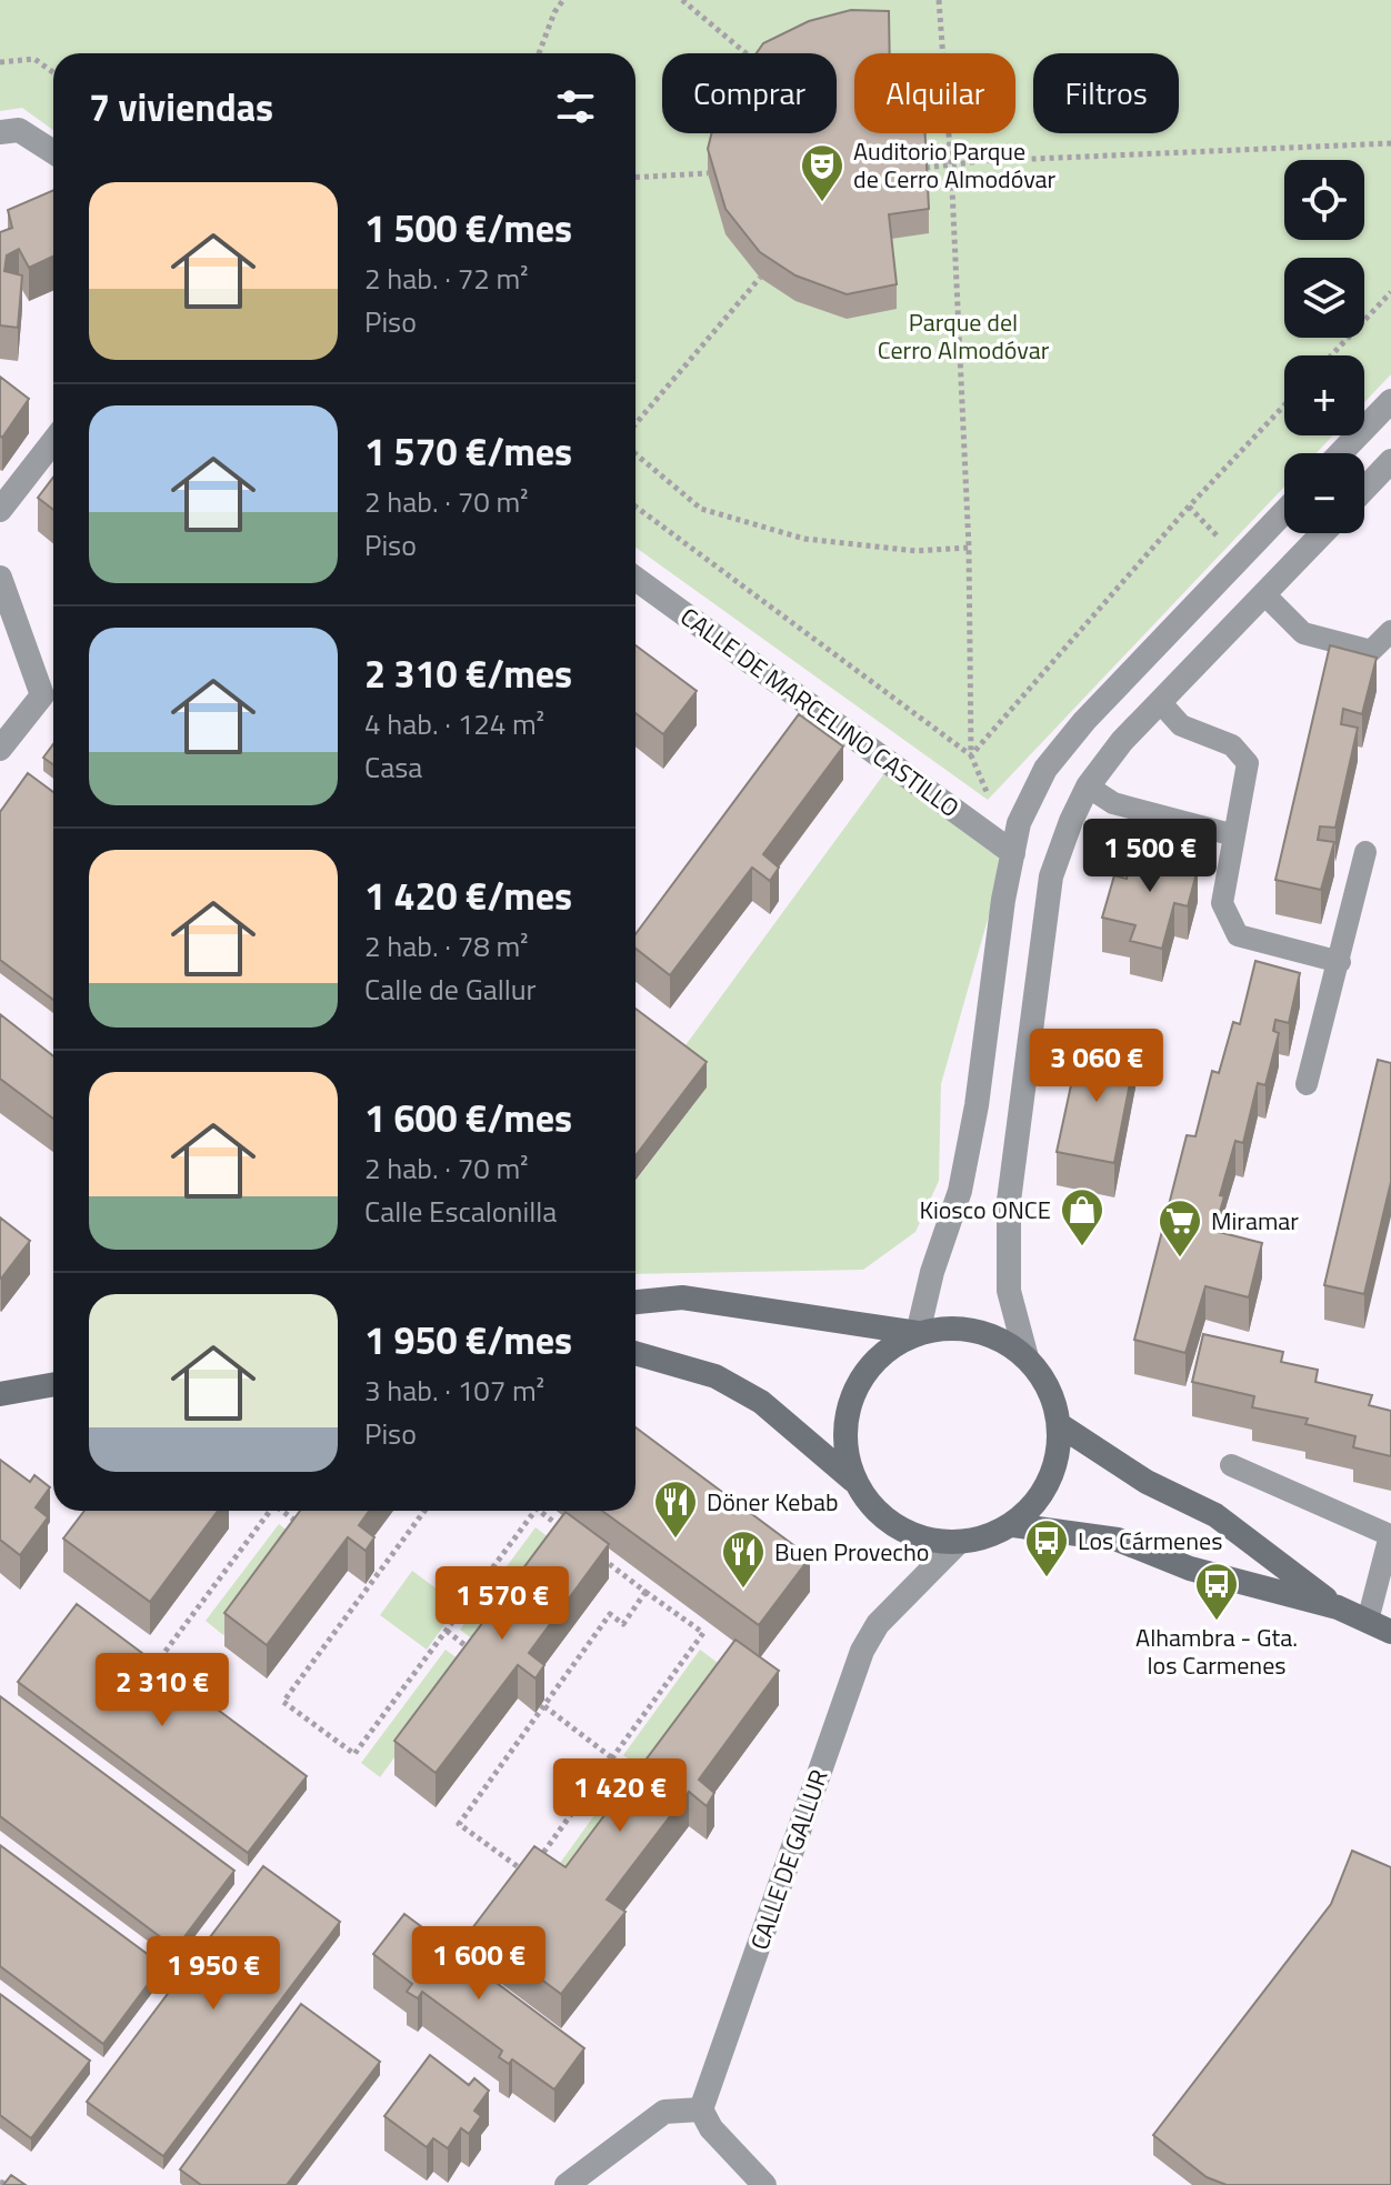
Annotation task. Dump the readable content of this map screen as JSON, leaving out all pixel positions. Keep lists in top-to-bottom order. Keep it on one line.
{"streets":{"street":["CALLE DE MARCELINO CASTILLO","CALLE DE GALLUR"]},"parks":["Parque del Cerro Almodóvar"],"places":{"theatre":["Auditorio Parque de Cerro Almodóvar"],"shop":["Kiosco ONCE"],"supermarket":["Miramar"],"restaurant":["Döner Kebab","Buen Provecho"],"bus stop":["Los Cármenes","Alhambra - Gta. los Carmenes"]},"page":{"chip":["Comprar","Alquilar","Filtros"],"heading":"7 viviendas","map_buttons":["+","−"],"list":[{"name":"1 500 €/mes","note":"2 hab. · 72 m² · Piso"},{"name":"1 570 €/mes","note":"2 hab. · 70 m² · Piso"},{"name":"2 310 €/mes","note":"4 hab. · 124 m² · Casa"},{"name":"1 420 €/mes","note":"2 hab. · 78 m² · Calle de Gallur"},{"name":"1 600 €/mes","note":"2 hab. · 70 m² · Calle Escalonilla"},{"name":"1 950 €/mes","note":"3 hab. · 107 m² · Piso"}],"price":["1 500 €","3 060 €","1 570 €","2 310 €","1 420 €","1 600 €","1 950 €"]}}
